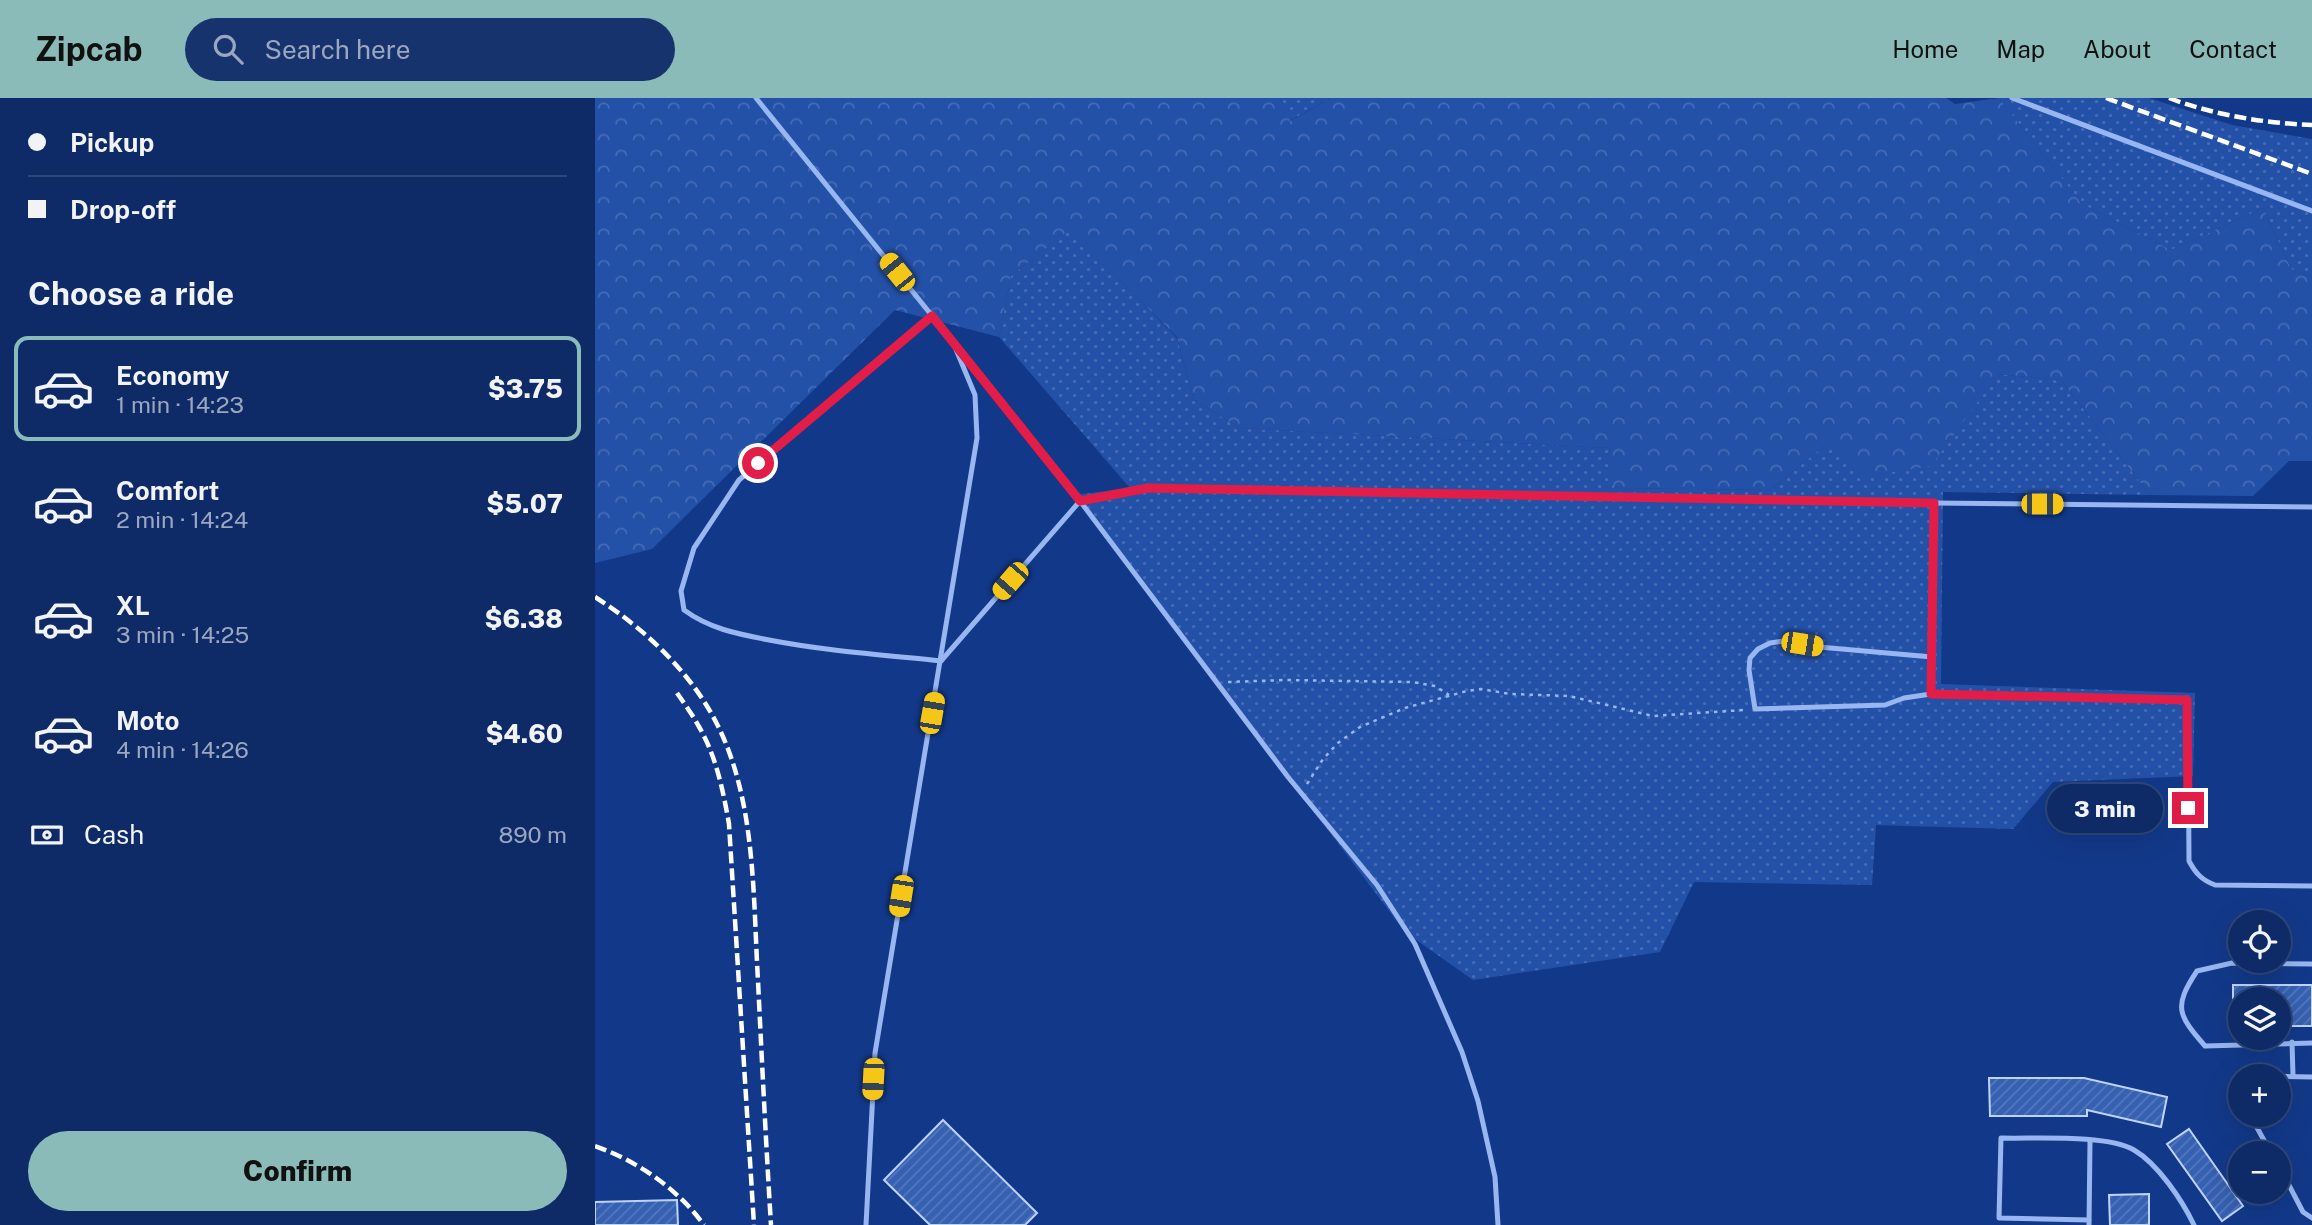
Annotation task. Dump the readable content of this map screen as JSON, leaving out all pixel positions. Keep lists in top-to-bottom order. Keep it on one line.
{"page":{"header":"Zipcab","search":"Search here","nav":["Home","Map","About","Contact"],"banner":["Pickup","Drop-off"],"heading":"Choose a ride","list":[{"name":"Economy","note":"1 min · 14:23","value":"$3.75"},{"name":"Comfort","note":"2 min · 14:24","value":"$5.07"},{"name":"XL","note":"3 min · 14:25","value":"$6.38"},{"name":"Moto","note":"4 min · 14:26","value":"$4.60"}],"bubble":"3 min","pay":["Cash","890 m"],"map_buttons":["+","−"],"buttons":"Confirm"}}
